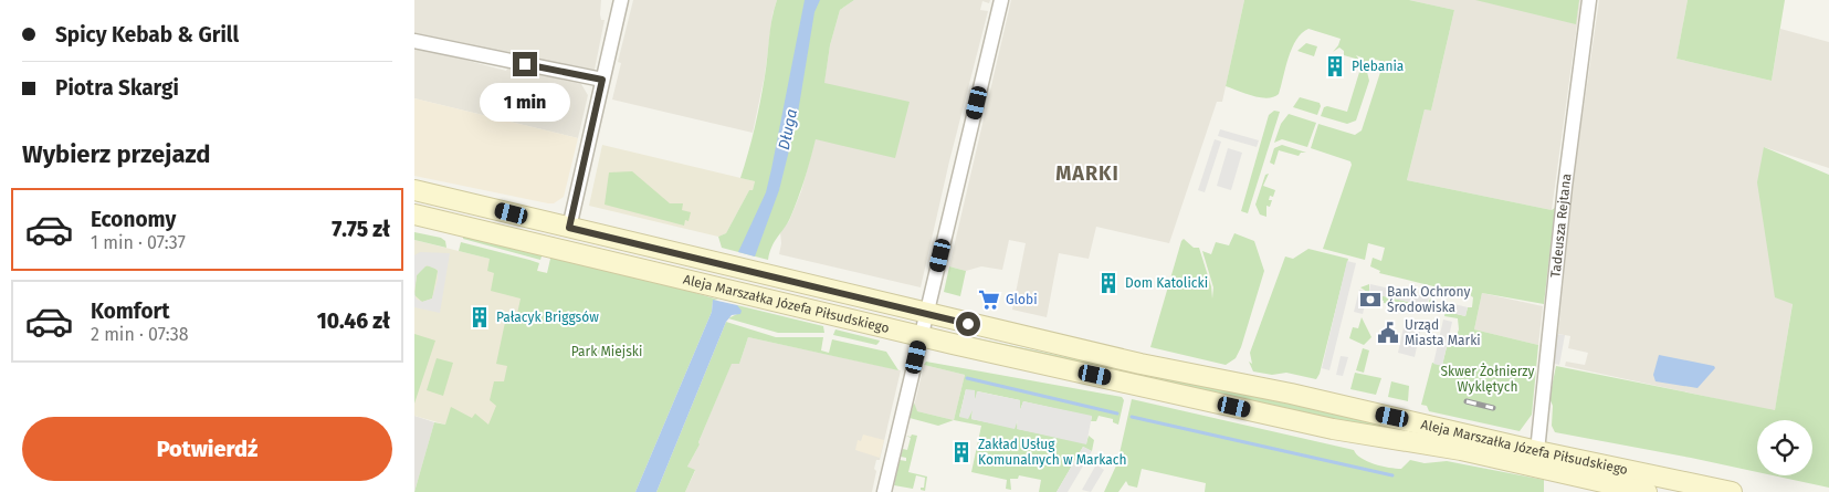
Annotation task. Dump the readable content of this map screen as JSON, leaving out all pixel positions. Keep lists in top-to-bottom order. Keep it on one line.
{"streets":{"main road":["Aleja Marszałka Józefa Piłsudskiego"],"street":["Tadeusza Rejtana"]},"crossings":[["Tadeusza Rejtana","Aleja Marszałka Józefa Piłsudskiego"]],"districts":["MARKI"],"water":["Długa"],"parks":["Park Miejski","Skwer Żołnierzy Wyklętych"],"places":{"building":["Plebania","Dom Katolicki","Pałacyk Briggsów","Zakład Usług Komunalnych w Markach"],"supermarket":["Globi"],"bank":["Bank Ochrony Środowiska"],"public building":["Urząd Miasta Marki"]},"page":{"banner":["Spicy Kebab & Grill","Piotra Skargi"],"bubble":"1 min","heading":"Wybierz przejazd","list":[{"name":"Economy","note":"1 min · 07:37","value":"7.75 zł"},{"name":"Komfort","note":"2 min · 07:38","value":"10.46 zł"}],"buttons":"Potwierdź"}}
